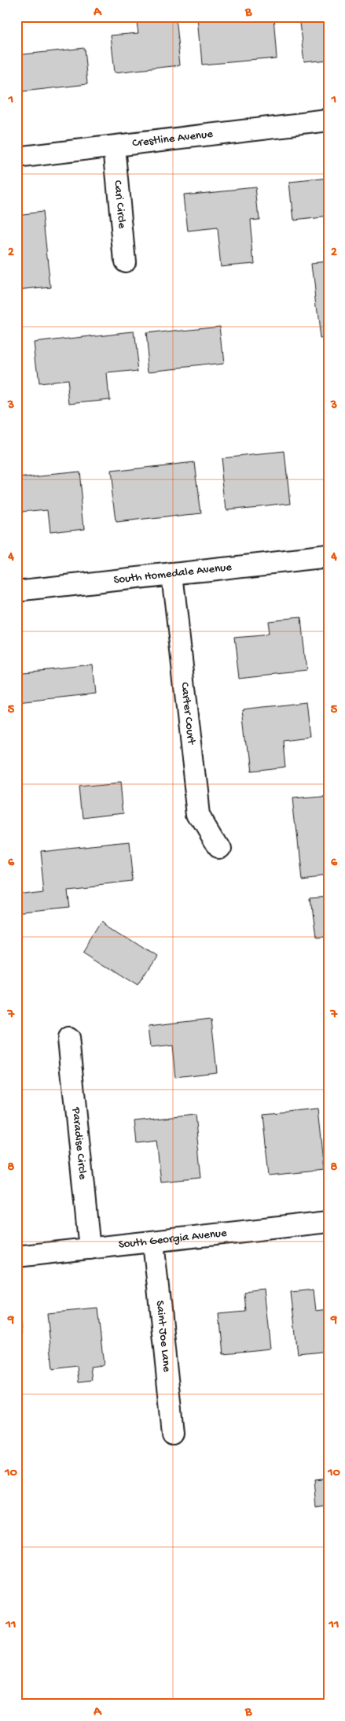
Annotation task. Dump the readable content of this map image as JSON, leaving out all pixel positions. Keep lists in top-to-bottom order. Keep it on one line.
{"streets":{"street":["Crestline Avenue","Cari Circle","South Homedale Avenue","Carter Court","Paradise Circle","South Georgia Avenue","Saint Joe Lane"]},"crossings":[["Crestline Avenue","Cari Circle"],["South Homedale Avenue","Carter Court"],["Paradise Circle","South Georgia Avenue"],["South Georgia Avenue","Saint Joe Lane"]],"grid":{"columns":["A","B"],"rows":["1","2","3","4","5","6","7","8","9","10","11"]}}
